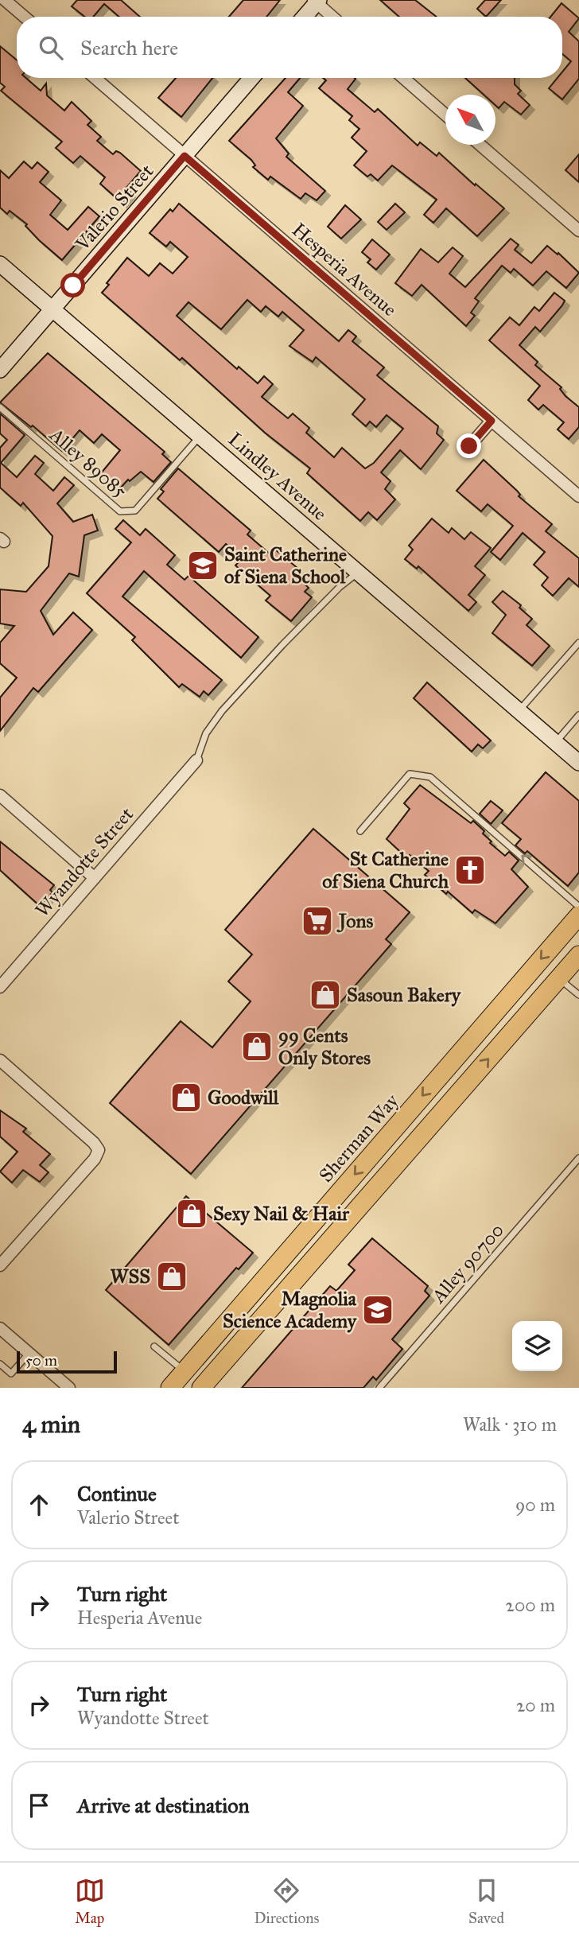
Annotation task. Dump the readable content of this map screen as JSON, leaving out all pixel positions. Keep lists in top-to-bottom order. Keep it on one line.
{"streets":{"main road":["Valerio Street","Lindley Avenue","Sherman Way"],"street":["Hesperia Avenue","Wyandotte Street"],"lane":["Alley 89085","Alley 90700"]},"crossings":[["Valerio Street","Hesperia Avenue"],["Valerio Street","Lindley Avenue"],["Alley 89085","Lindley Avenue"]],"places":{"school or university":["Saint Catherine of Siena School","Magnolia Science Academy"],"church":["St Catherine of Siena Church"],"supermarket":["Jons"],"shop":["Sasoun Bakery","99 Cents Only Stores","Goodwill","Sexy Nail & Hair","WSS"]},"scale_bar":"50 m","north":"top left","page":{"search":"Search here","scale":"50 m","heading":["4 min","Walk · 310 m"],"list":[["Continue","Valerio Street","90 m"],["Turn right","Hesperia Avenue","200 m"],["Turn right","Wyandotte Street","20 m"],"Arrive at destination"],"nav":["Map","Directions","Saved"]}}
